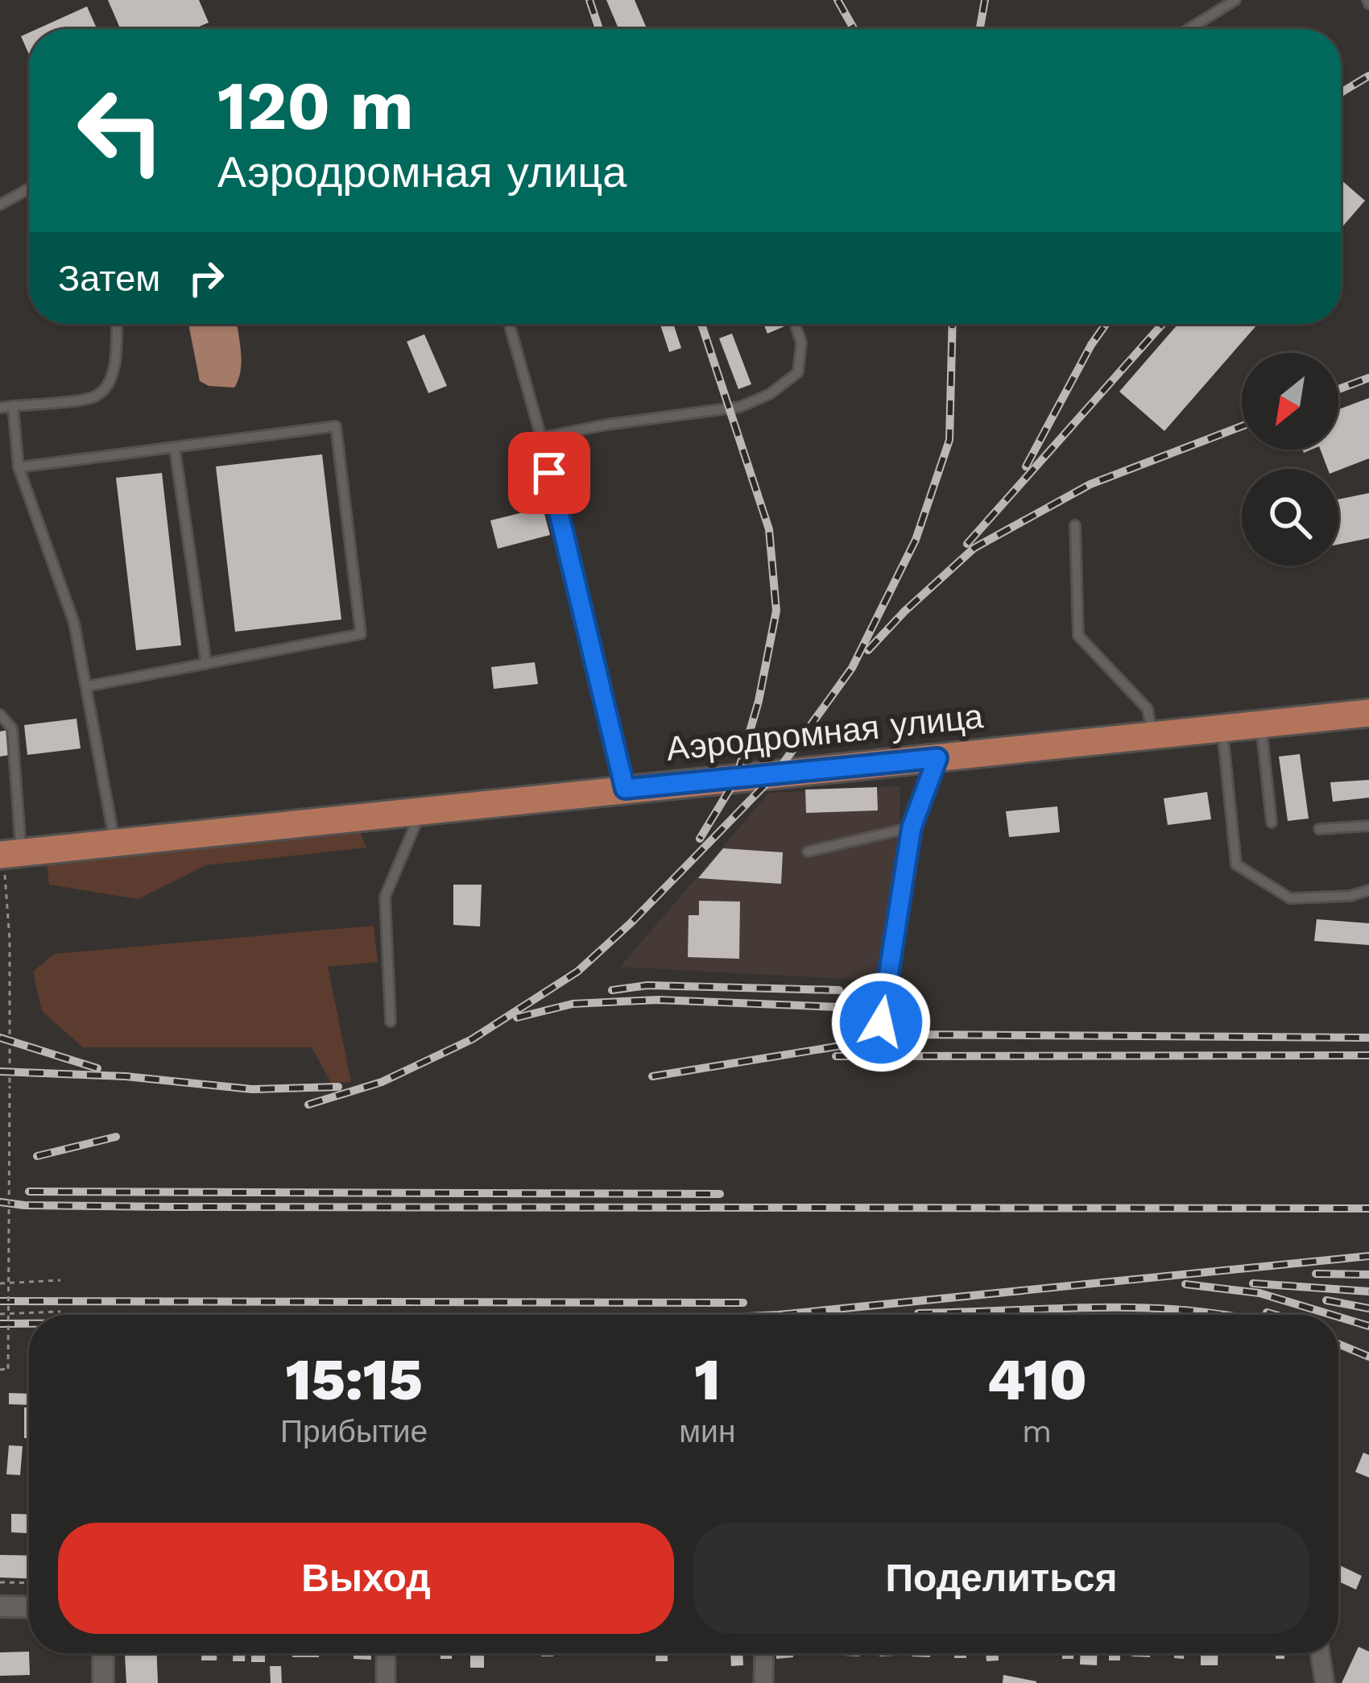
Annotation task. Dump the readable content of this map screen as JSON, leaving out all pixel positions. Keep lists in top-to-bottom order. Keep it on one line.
{"streets":{"main road":["Аэродромная улица"]},"north":"bottom left","page":{"turn":["120 m","Аэродромная улица"],"then":"Затем","eta":["15:15","Прибытие","1","мин","410","m"],"buttons":["Выход","Поделиться"]}}
